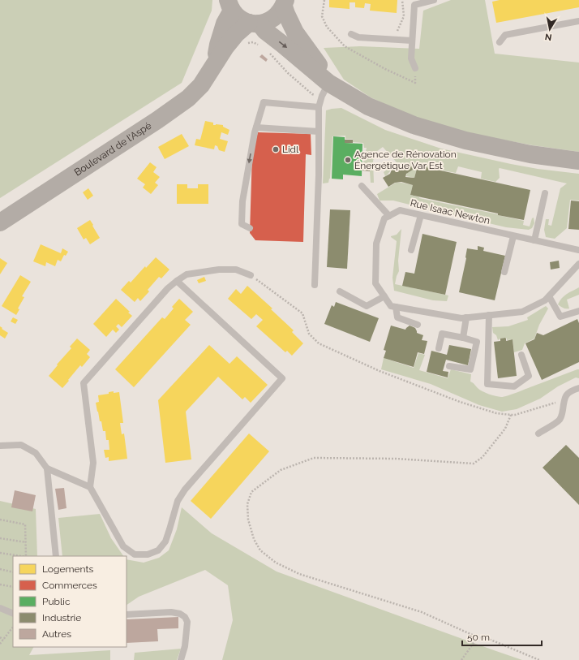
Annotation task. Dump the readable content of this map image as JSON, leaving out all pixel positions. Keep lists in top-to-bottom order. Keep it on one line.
{"streets":{"main road":["Boulevard de l'Aspé"],"lane":["Rue Isaac Newton"]},"places":["Lidl","Agence de Rénovation Énergétique Var Est"],"legend":["Logements","Commerces","Public","Industrie","Autres"],"scale_bar":"50 m","north":"bottom"}
